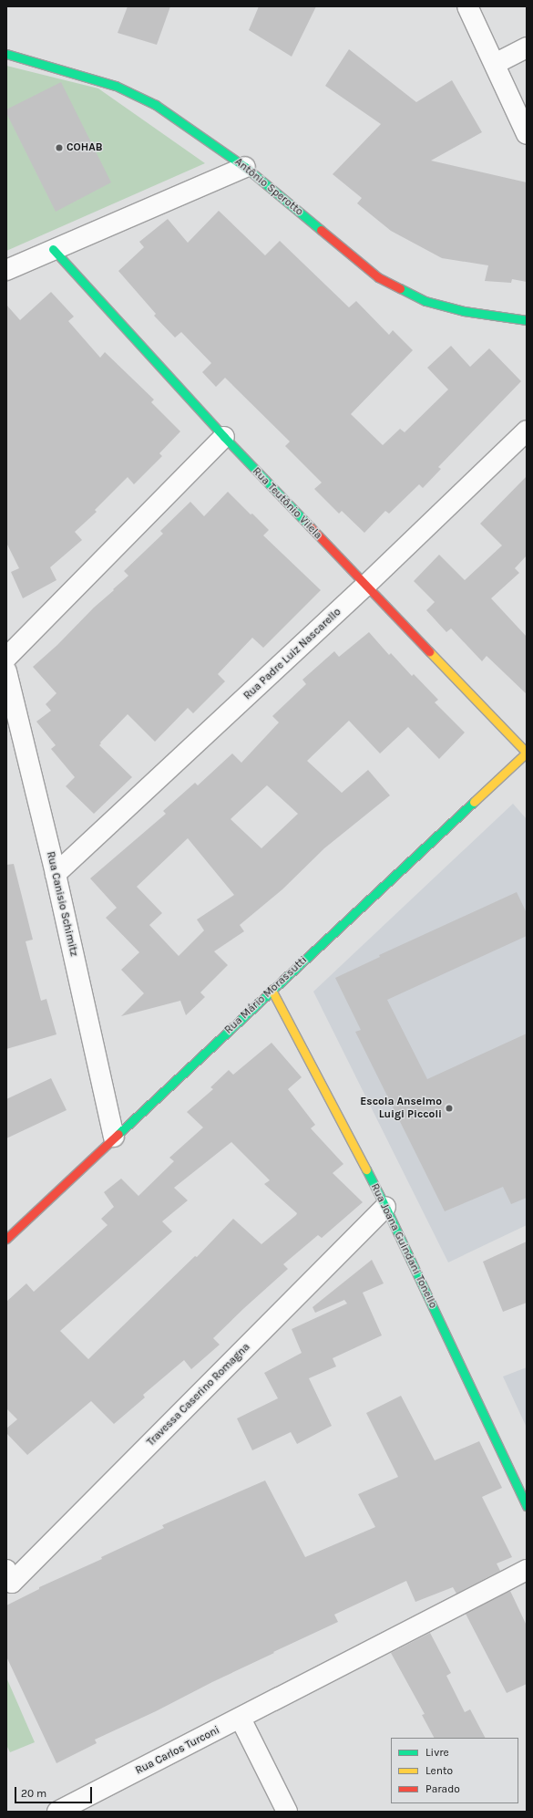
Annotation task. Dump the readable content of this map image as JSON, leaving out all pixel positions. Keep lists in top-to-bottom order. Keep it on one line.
{"streets":{"street":["Antônio Sperotto","Rua Teutônio Vilela","Rua Padre Luiz Nascarello","Rua Canisio Schimitz","Rua Mário Morassutti","Rua Joana Guindani Tonello","Travessa Caserino Romagna","Rua Carlos Turconi"]},"crossings":[["Rua Teutônio Vilela","Rua Padre Luiz Nascarello"],["Rua Teutônio Vilela","Rua Mário Morassutti"],["Rua Padre Luiz Nascarello","Rua Canisio Schimitz"],["Rua Canisio Schimitz","Rua Mário Morassutti"],["Rua Mário Morassutti","Rua Joana Guindani Tonello"],["Rua Joana Guindani Tonello","Travessa Caserino Romagna"]],"places":["COHAB","Escola Anselmo Luigi Piccoli"],"legend":["Livre","Lento","Parado"],"scale_bar":"20 m"}
